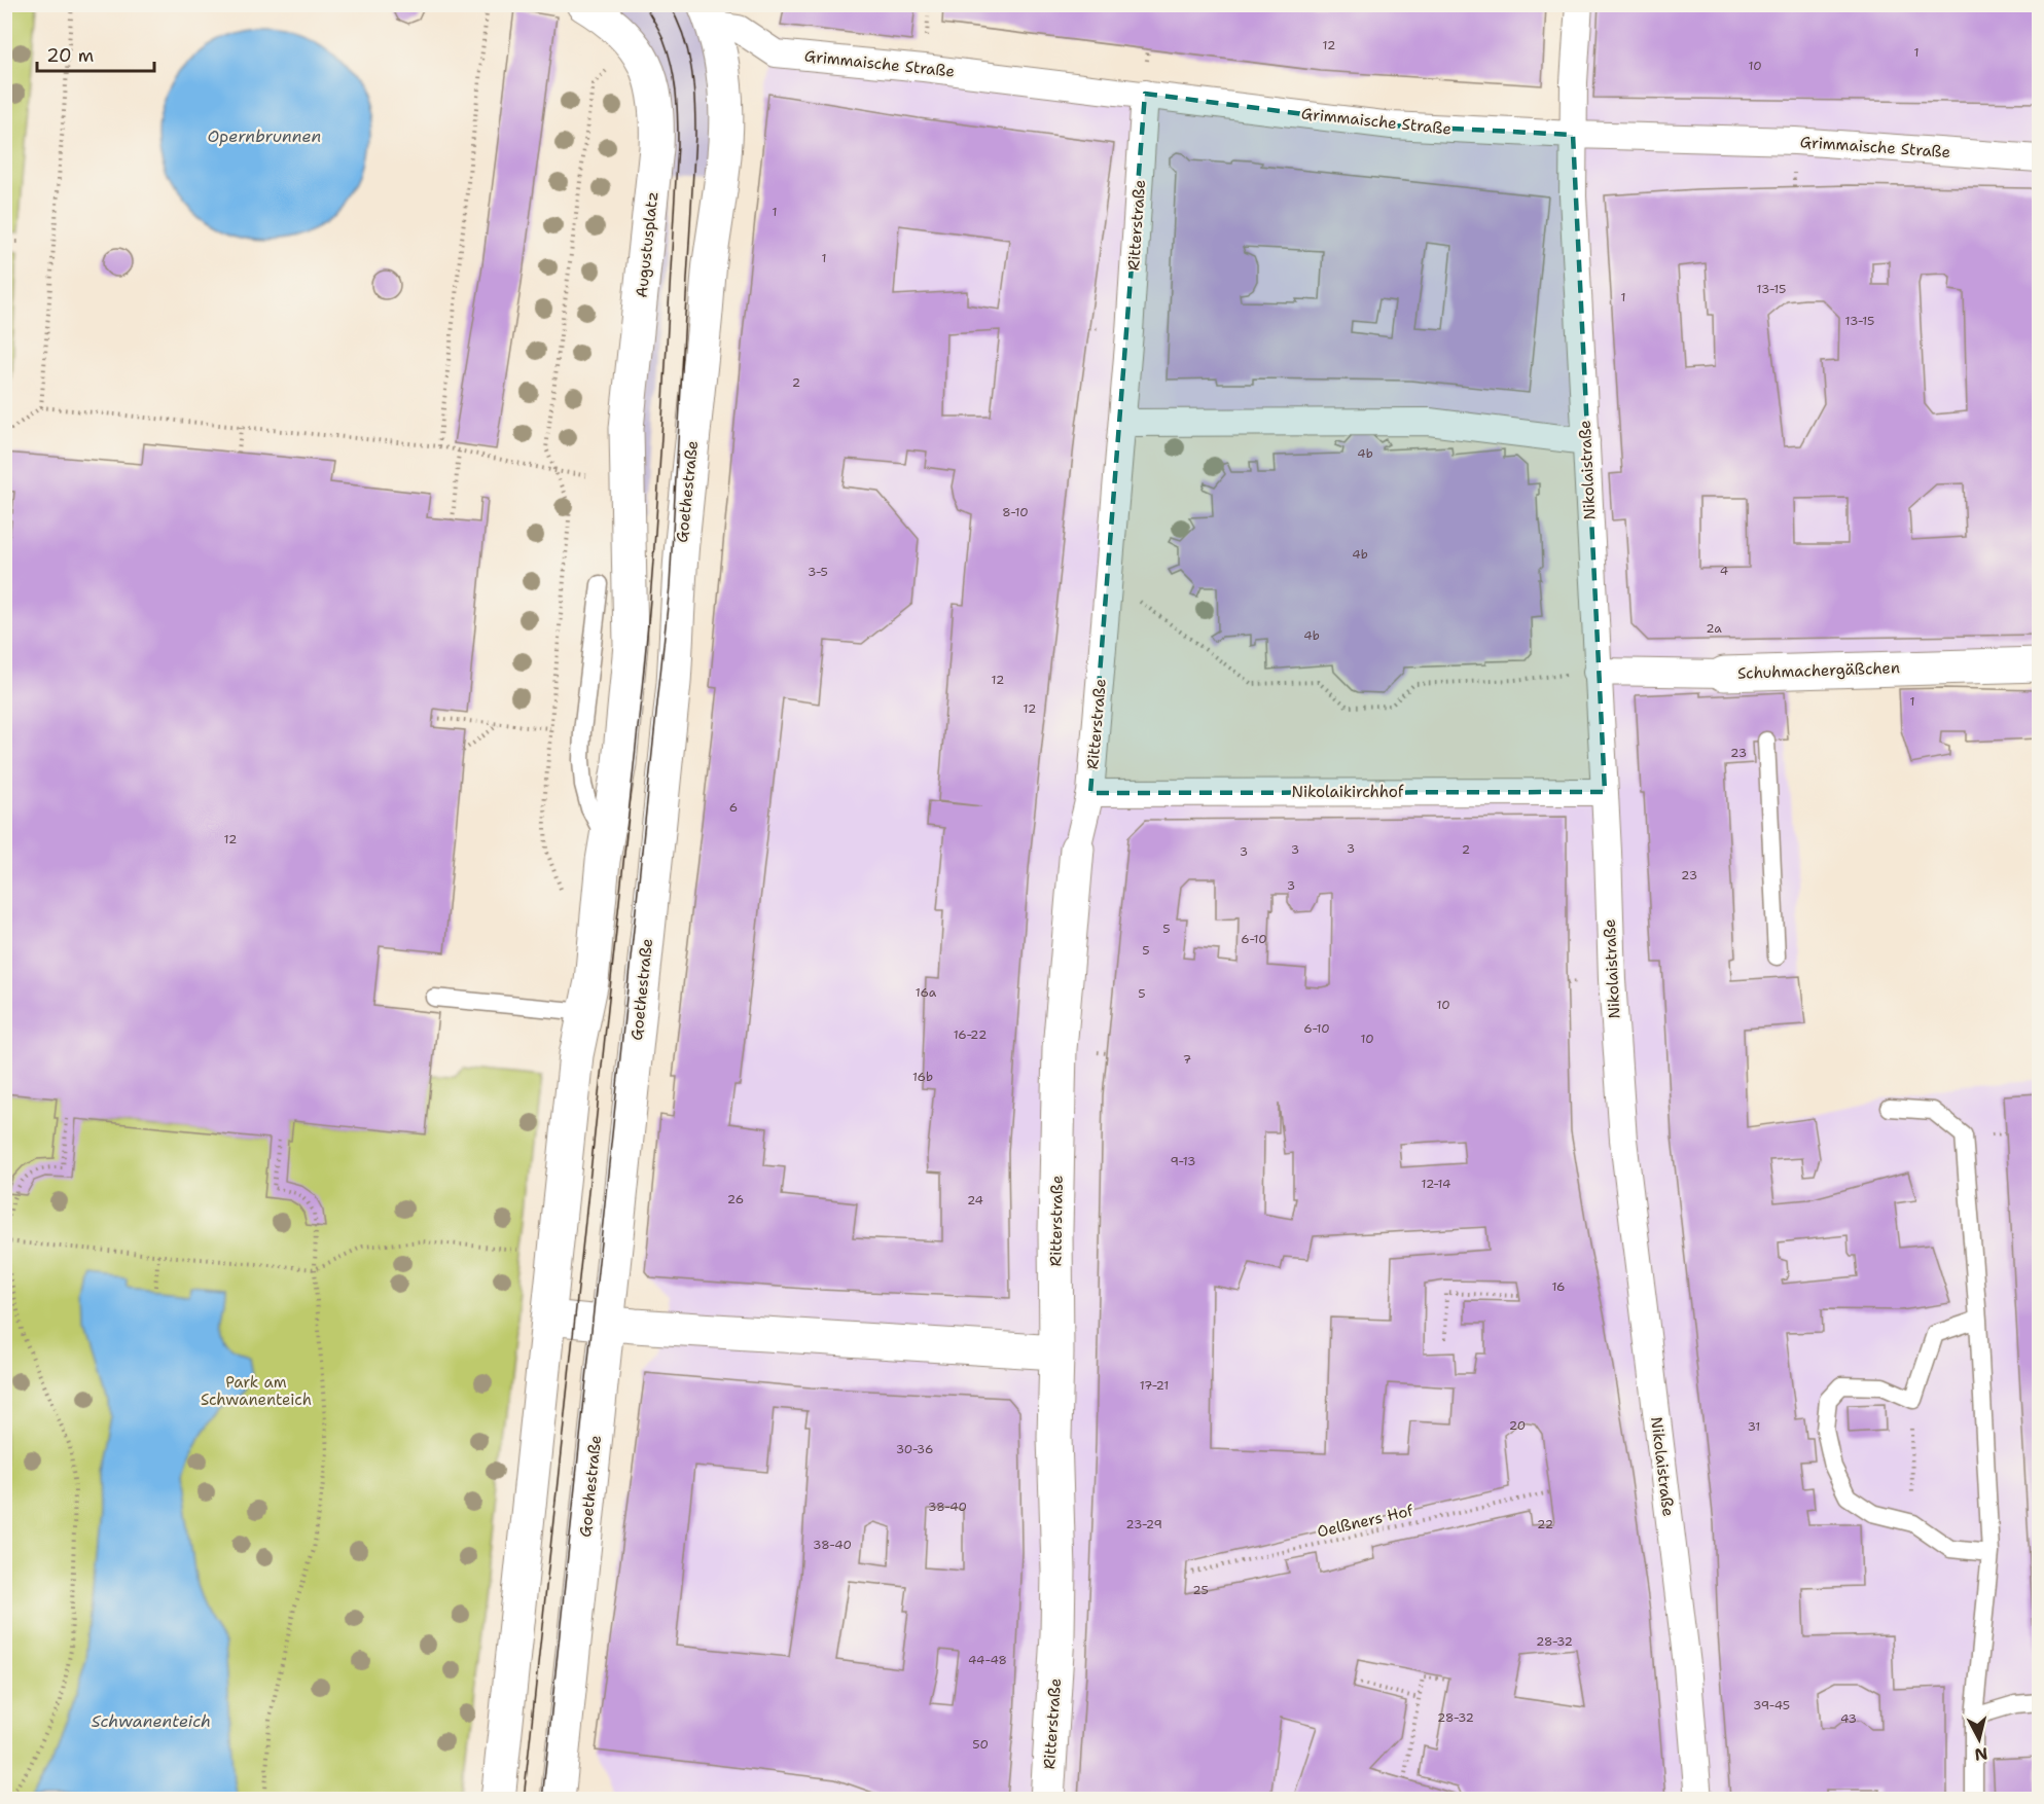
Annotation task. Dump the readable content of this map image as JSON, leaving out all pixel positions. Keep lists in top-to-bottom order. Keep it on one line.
{"streets":{"street":["Grimmaische Straße","Ritterstraße","Augustusplatz","Nikolaistraße","Goethestraße","Schuhmachergäßchen","Nikolaikirchhof"],"path":["Oelßners Hof"]},"crossings":[["Grimmaische Straße","Ritterstraße"],["Grimmaische Straße","Nikolaistraße"],["Grimmaische Straße","Goethestraße"],["Ritterstraße","Nikolaikirchhof"],["Nikolaistraße","Schuhmachergäßchen"],["Nikolaistraße","Nikolaikirchhof"]],"water":["Opernbrunnen","Schwanenteich"],"parks":["Park am Schwanenteich"],"house_numbers":["12","1","10","1","1","13-15","1","13-15","2","4b","8-10","4b","4","3-5","2a","4b","12","1","12","23","6","12","3","3","2","3","23","3","5","6-10","5","16a","5","10","6-10","16-22","10","7","16b","9-13","12-14","26","24","16","17-21","20","31","30-36","38-40","23-29","22","38-40","25","28-32","44-48","39-45","28-32","43","50"],"scale_bar":"20 m","north":"bottom"}
